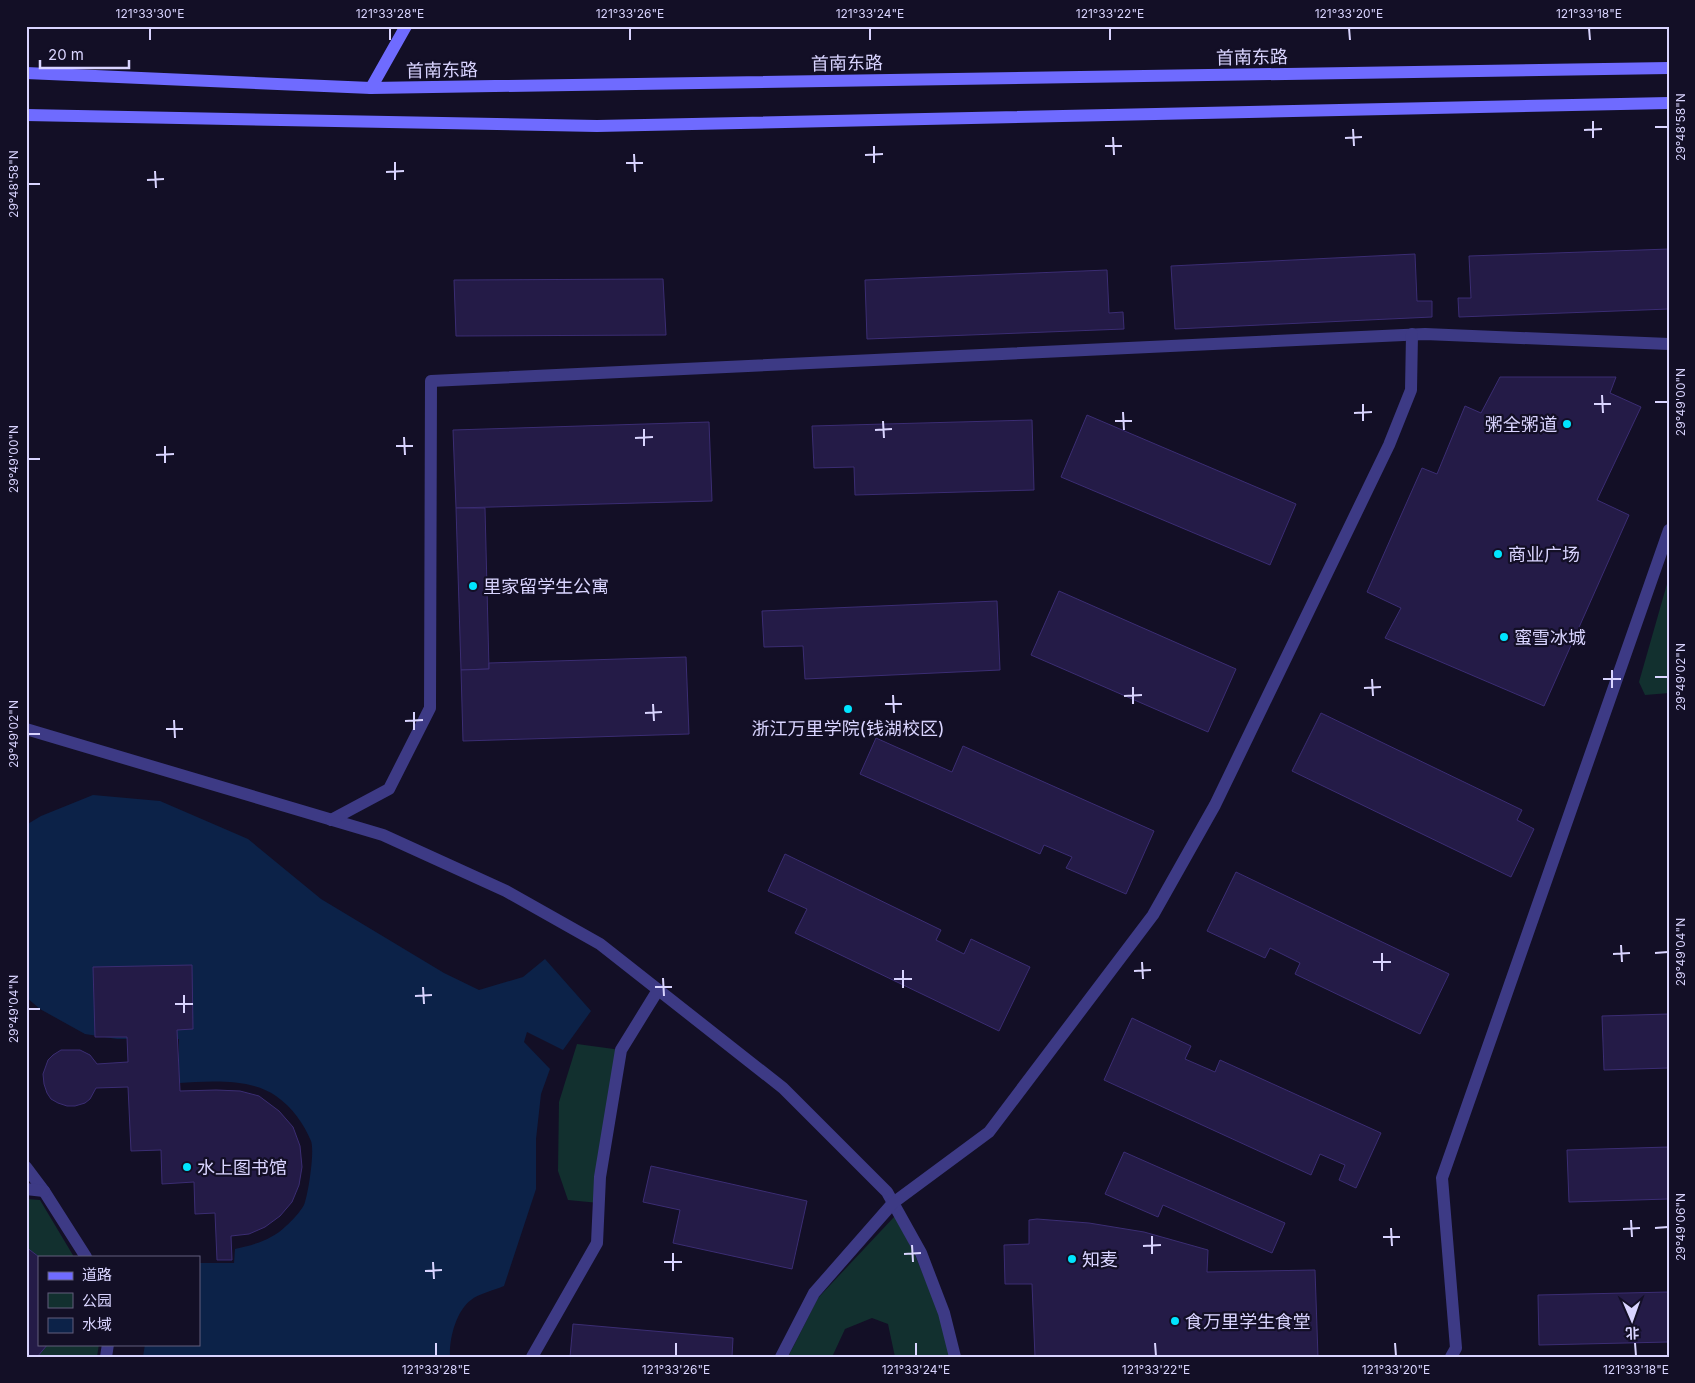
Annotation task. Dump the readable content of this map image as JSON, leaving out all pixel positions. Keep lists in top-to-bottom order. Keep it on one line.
{"streets":{"main road":["首南东路"]},"places":["粥全粥道","商业广场","里家留学生公寓","蜜雪冰城","浙江万里学院(钱湖校区)","水上图书馆","知麦","食万里学生食堂"],"legend":["道路","公园","水域"],"scale_bar":"20 m","north":"bottom","coordinates":["121°33'30\"E","121°33'28\"E","121°33'26\"E","121°33'24\"E","121°33'22\"E","121°33'20\"E","121°33'18\"E","29°48'58\"N","29°49'00\"N","29°49'02\"N","29°49'04\"N","29°49'06\"N"]}
